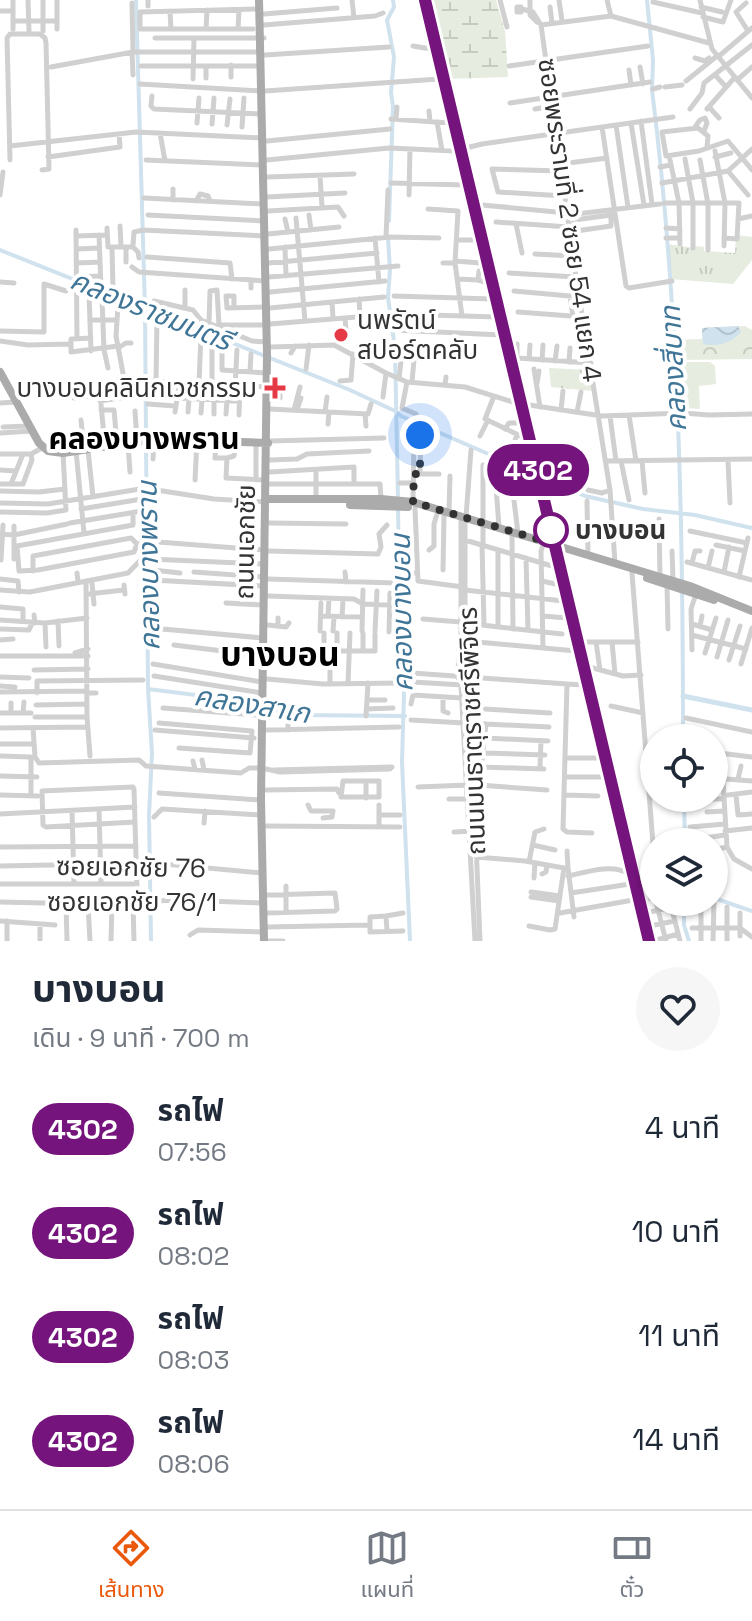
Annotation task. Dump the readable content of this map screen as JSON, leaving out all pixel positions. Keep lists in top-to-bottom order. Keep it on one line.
{"streets":{"main road":["ถนนเอกชัย"],"street":["ซอยพระรามที่ 2 ซอย 54 แยก 4","ถนนมนธาตุราชศรีพิจิตร","ซอยเอกชัย 76","ซอยเอกชัย 76/1"]},"crossings":[["ถนนเอกชัย","ซอยเอกชัย 76"],["ถนนเอกชัย","ซอยเอกชัย 76/1"]],"districts":["คลองบางพราน","บางบอน"],"water":["คลองราชมนตรี","คลองสี่บาท","คลองบางพราน","คลองบางบอน","คลองสาเก"],"places":{"other":["นพรัตน์ สปอร์ตคลับ","บางบอน"],"health":["บางบอนคลินิกเวชกรรม"]},"page":{"on_map":"4302","heading":["บางบอน","เดิน · 9 นาที · 700 m"],"list":[{"mark":"4302","name":"รถไฟ","note":"07:56","value":"4 นาที"},{"mark":"4302","name":"รถไฟ","note":"08:02","value":"10 นาที"},{"mark":"4302","name":"รถไฟ","note":"08:03","value":"11 นาที"},{"mark":"4302","name":"รถไฟ","note":"08:06","value":"14 นาที"}],"tabs":["เส้นทาง","แผนที่","ตั๋ว"]}}
